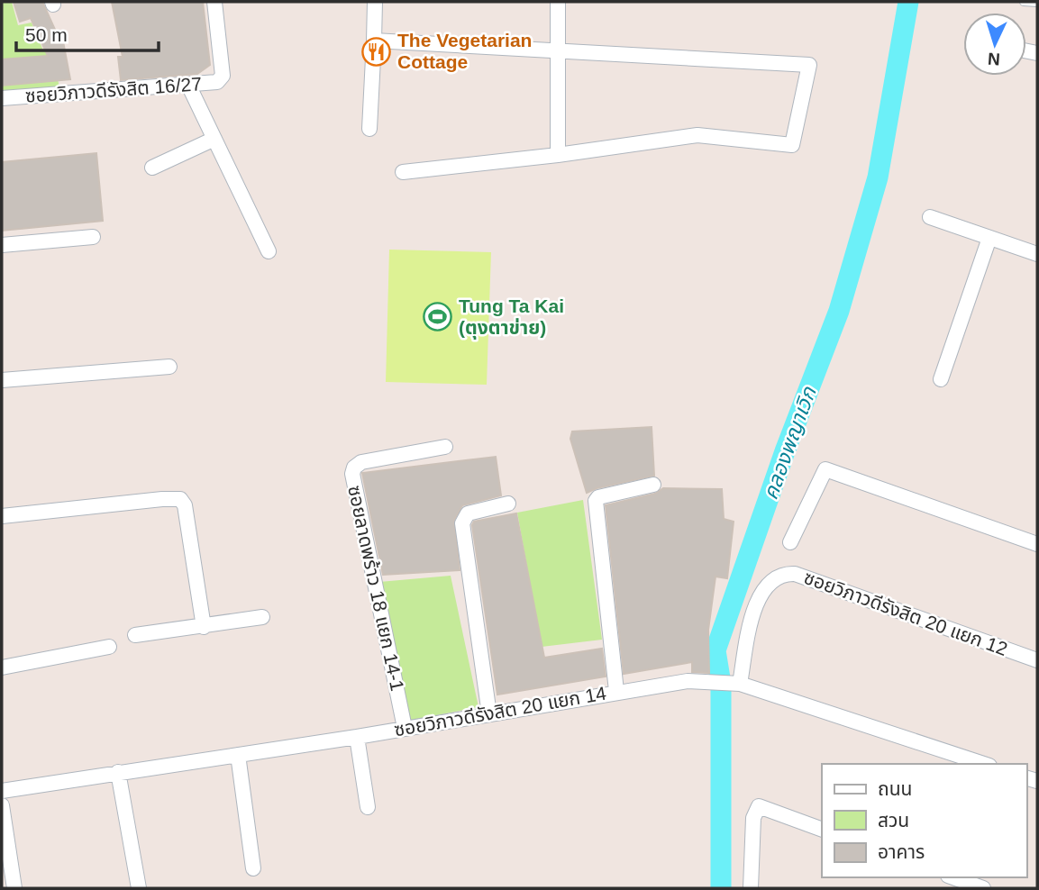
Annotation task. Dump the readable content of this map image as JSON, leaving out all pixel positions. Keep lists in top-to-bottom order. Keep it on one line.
{"streets":{"street":["ซอยวิภาวดีรังสิต 16/27","ซอยลาดพร้าว 18 แยก 14-1","ซอยวิภาวดีรังสิต 20 แยก 12","ซอยวิภาวดีรังสิต 20 แยก 14"]},"crossings":[["ซอยลาดพร้าว 18 แยก 14-1","ซอยวิภาวดีรังสิต 20 แยก 14"],["ซอยวิภาวดีรังสิต 20 แยก 12","ซอยวิภาวดีรังสิต 20 แยก 14"]],"water":["คลองพญาเวิก"],"places":{"restaurant":["The Vegetarian Cottage"],"sports":["Tung Ta Kai (ตุงตาข่าย)"]},"legend":["ถนน","สวน","อาคาร"],"scale_bar":"50 m","north":"bottom"}
